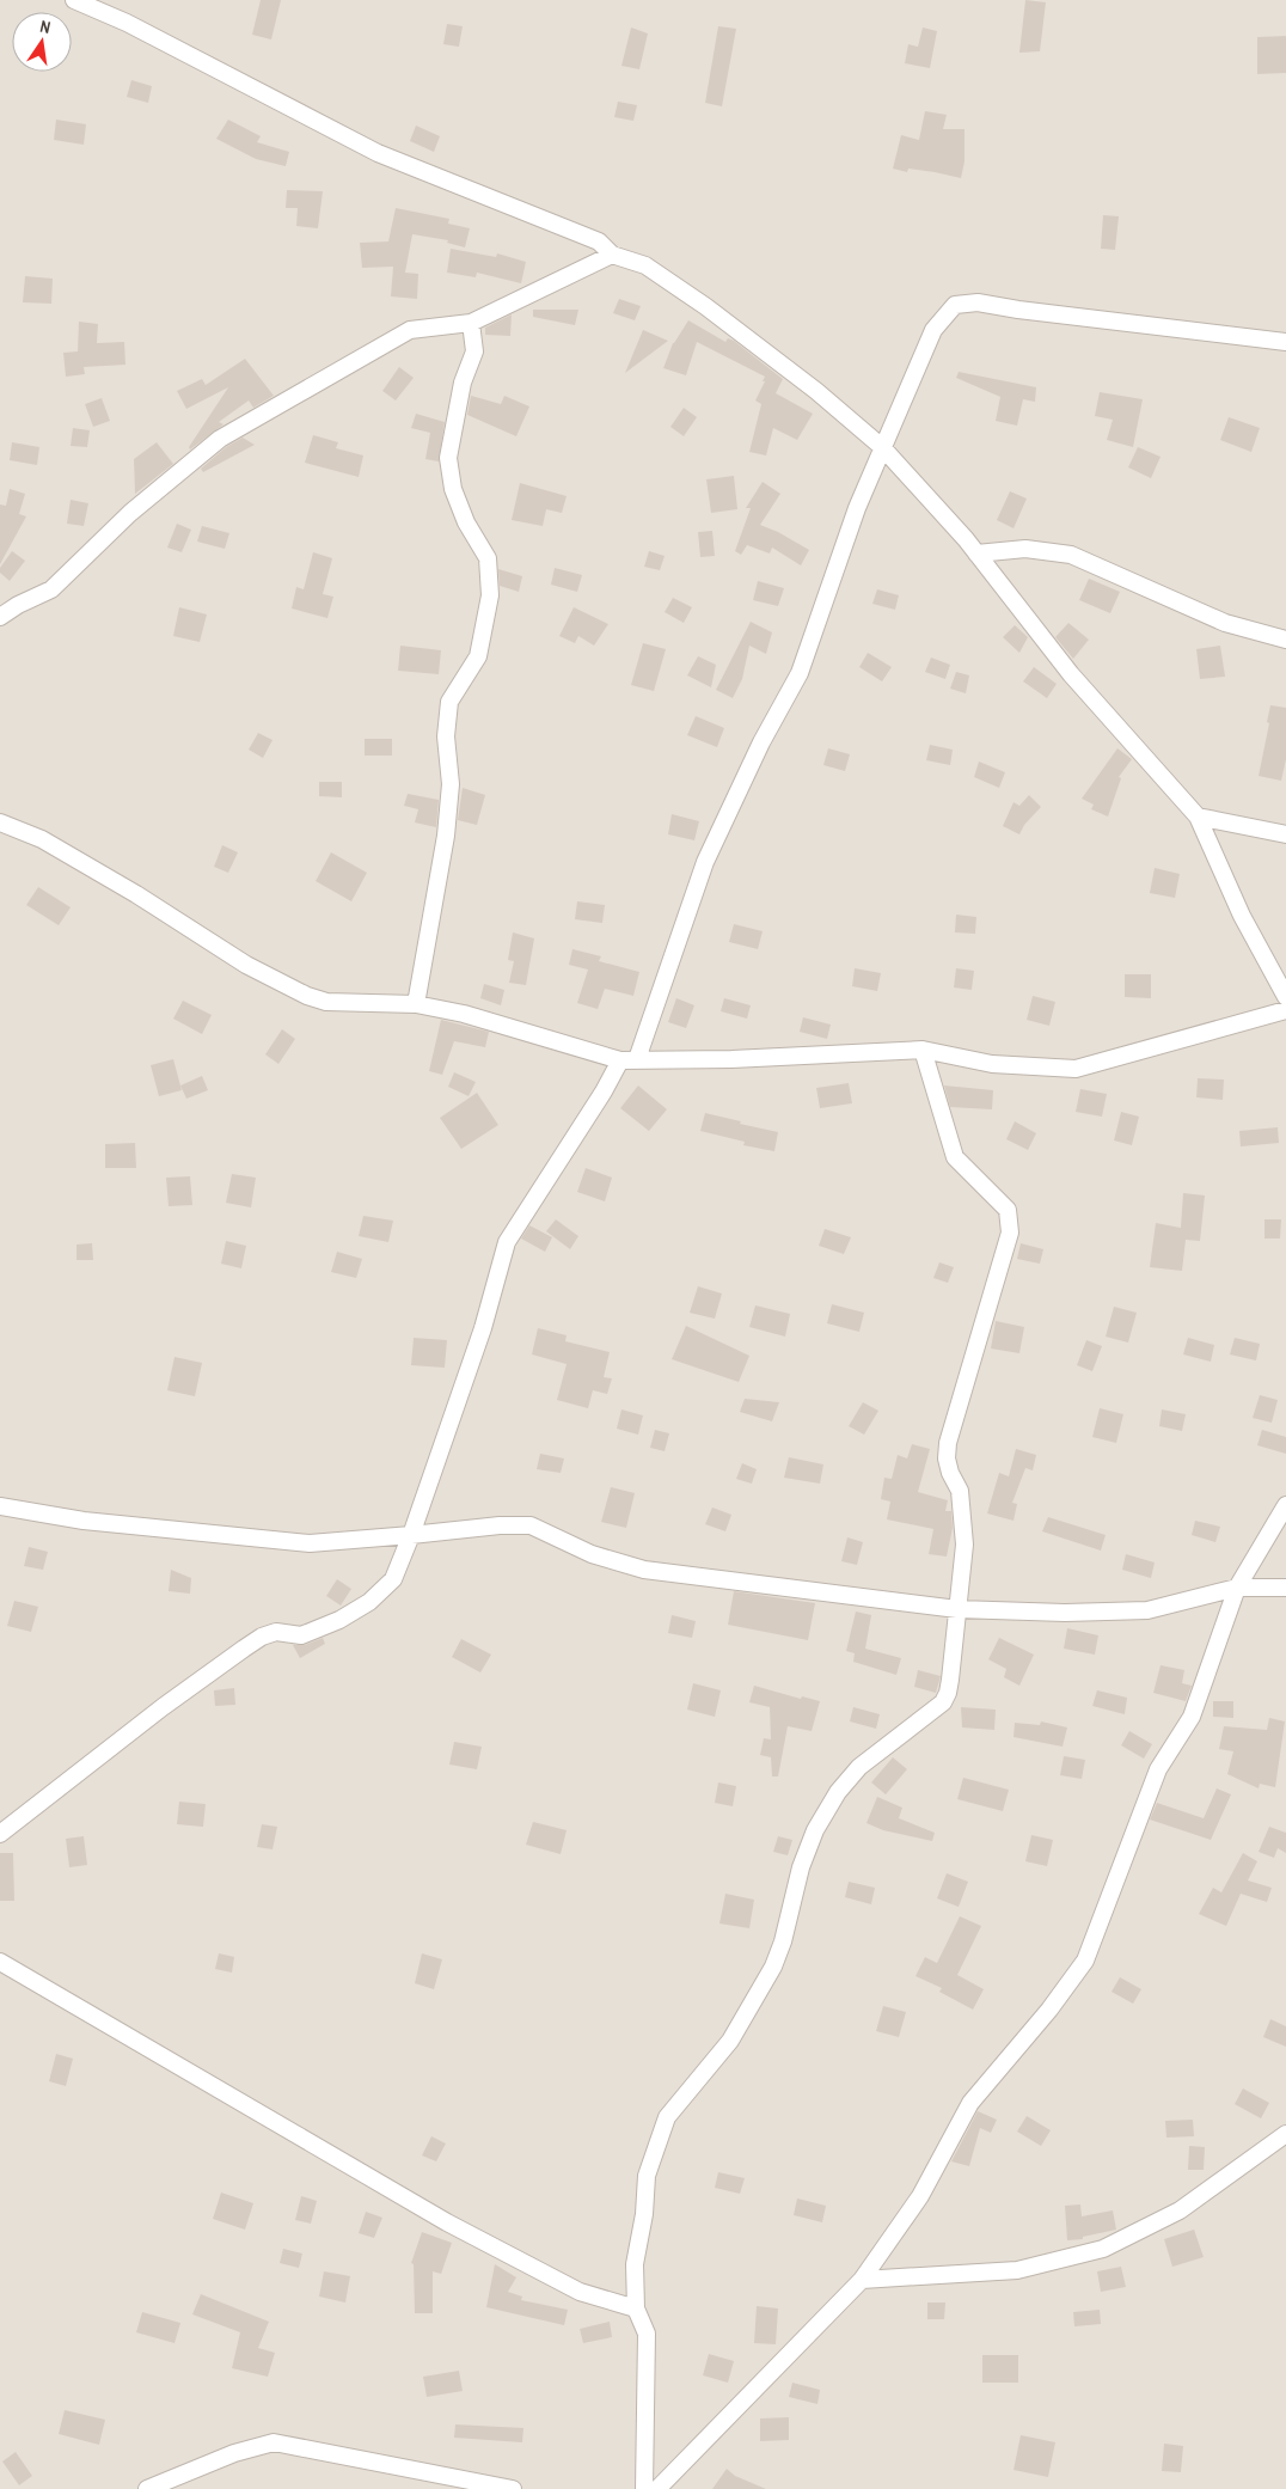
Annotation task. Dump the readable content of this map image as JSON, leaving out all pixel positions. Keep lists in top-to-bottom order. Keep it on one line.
{"north":"top"}
